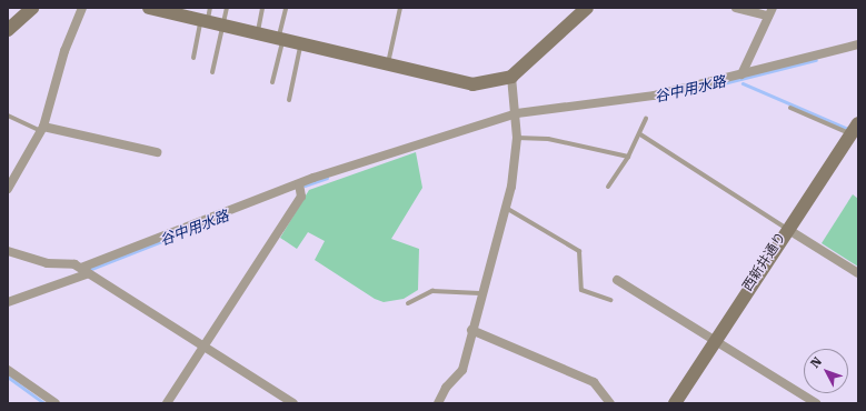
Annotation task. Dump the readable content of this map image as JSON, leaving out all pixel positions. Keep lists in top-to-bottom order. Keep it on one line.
{"streets":{"street":["西新井通り"]},"water":["谷中用水路"],"north":"top left"}
